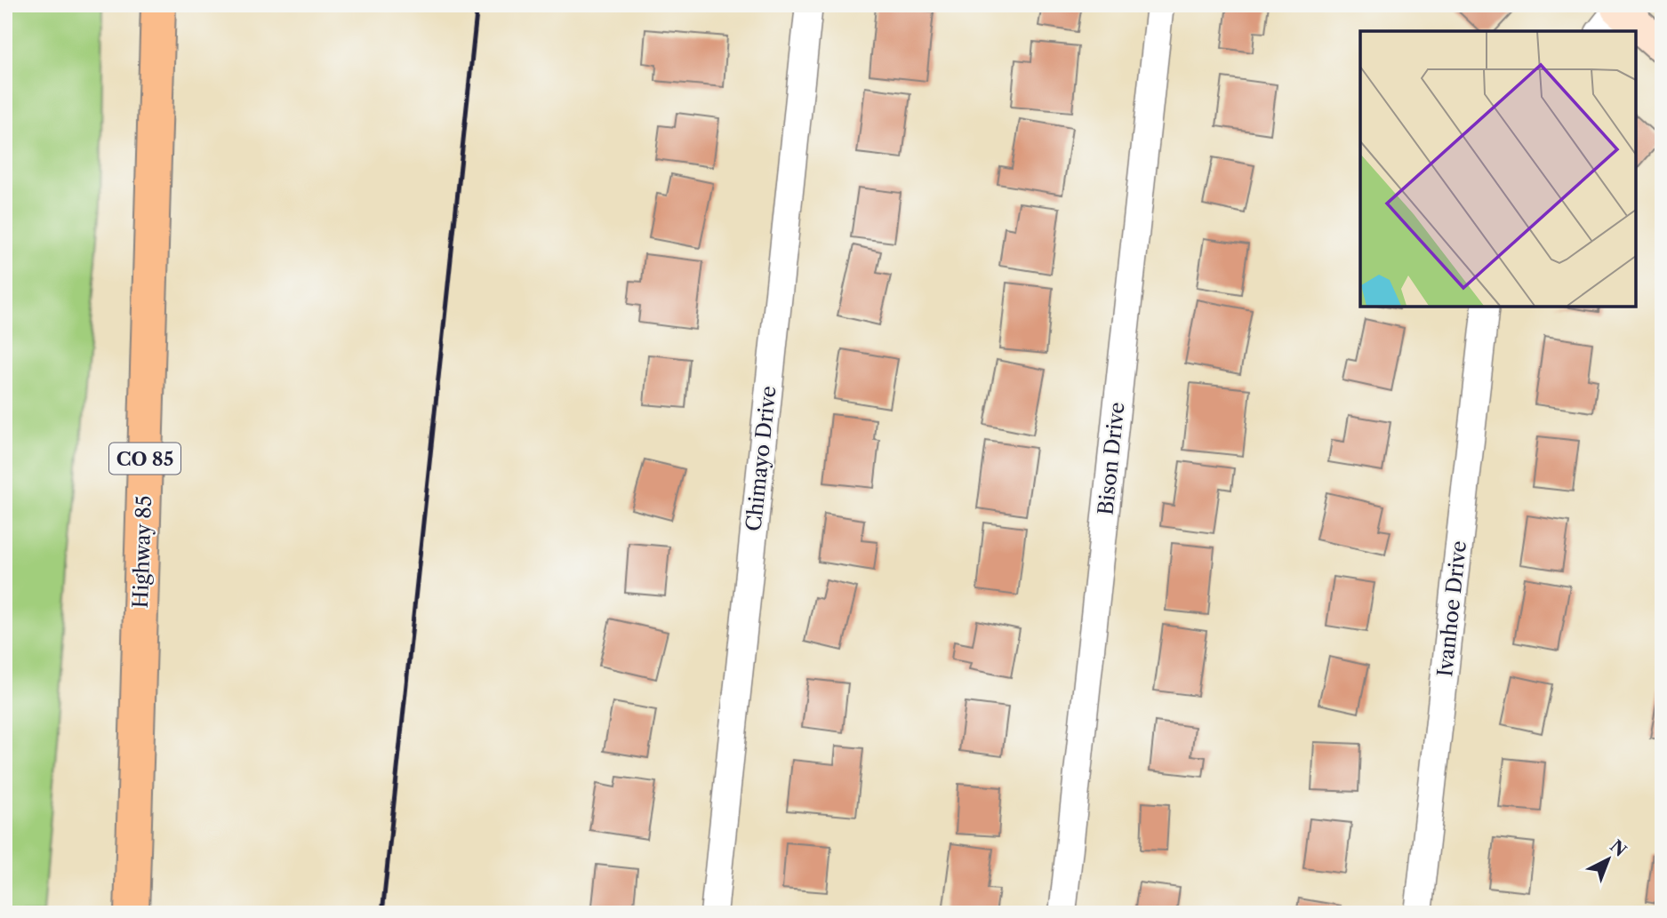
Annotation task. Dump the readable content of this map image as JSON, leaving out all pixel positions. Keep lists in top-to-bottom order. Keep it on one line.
{"streets":{"main road":["CO 85","Highway 85"],"street":["Chimayo Drive","Bison Drive","Ivanhoe Drive"]},"north":"top right"}
